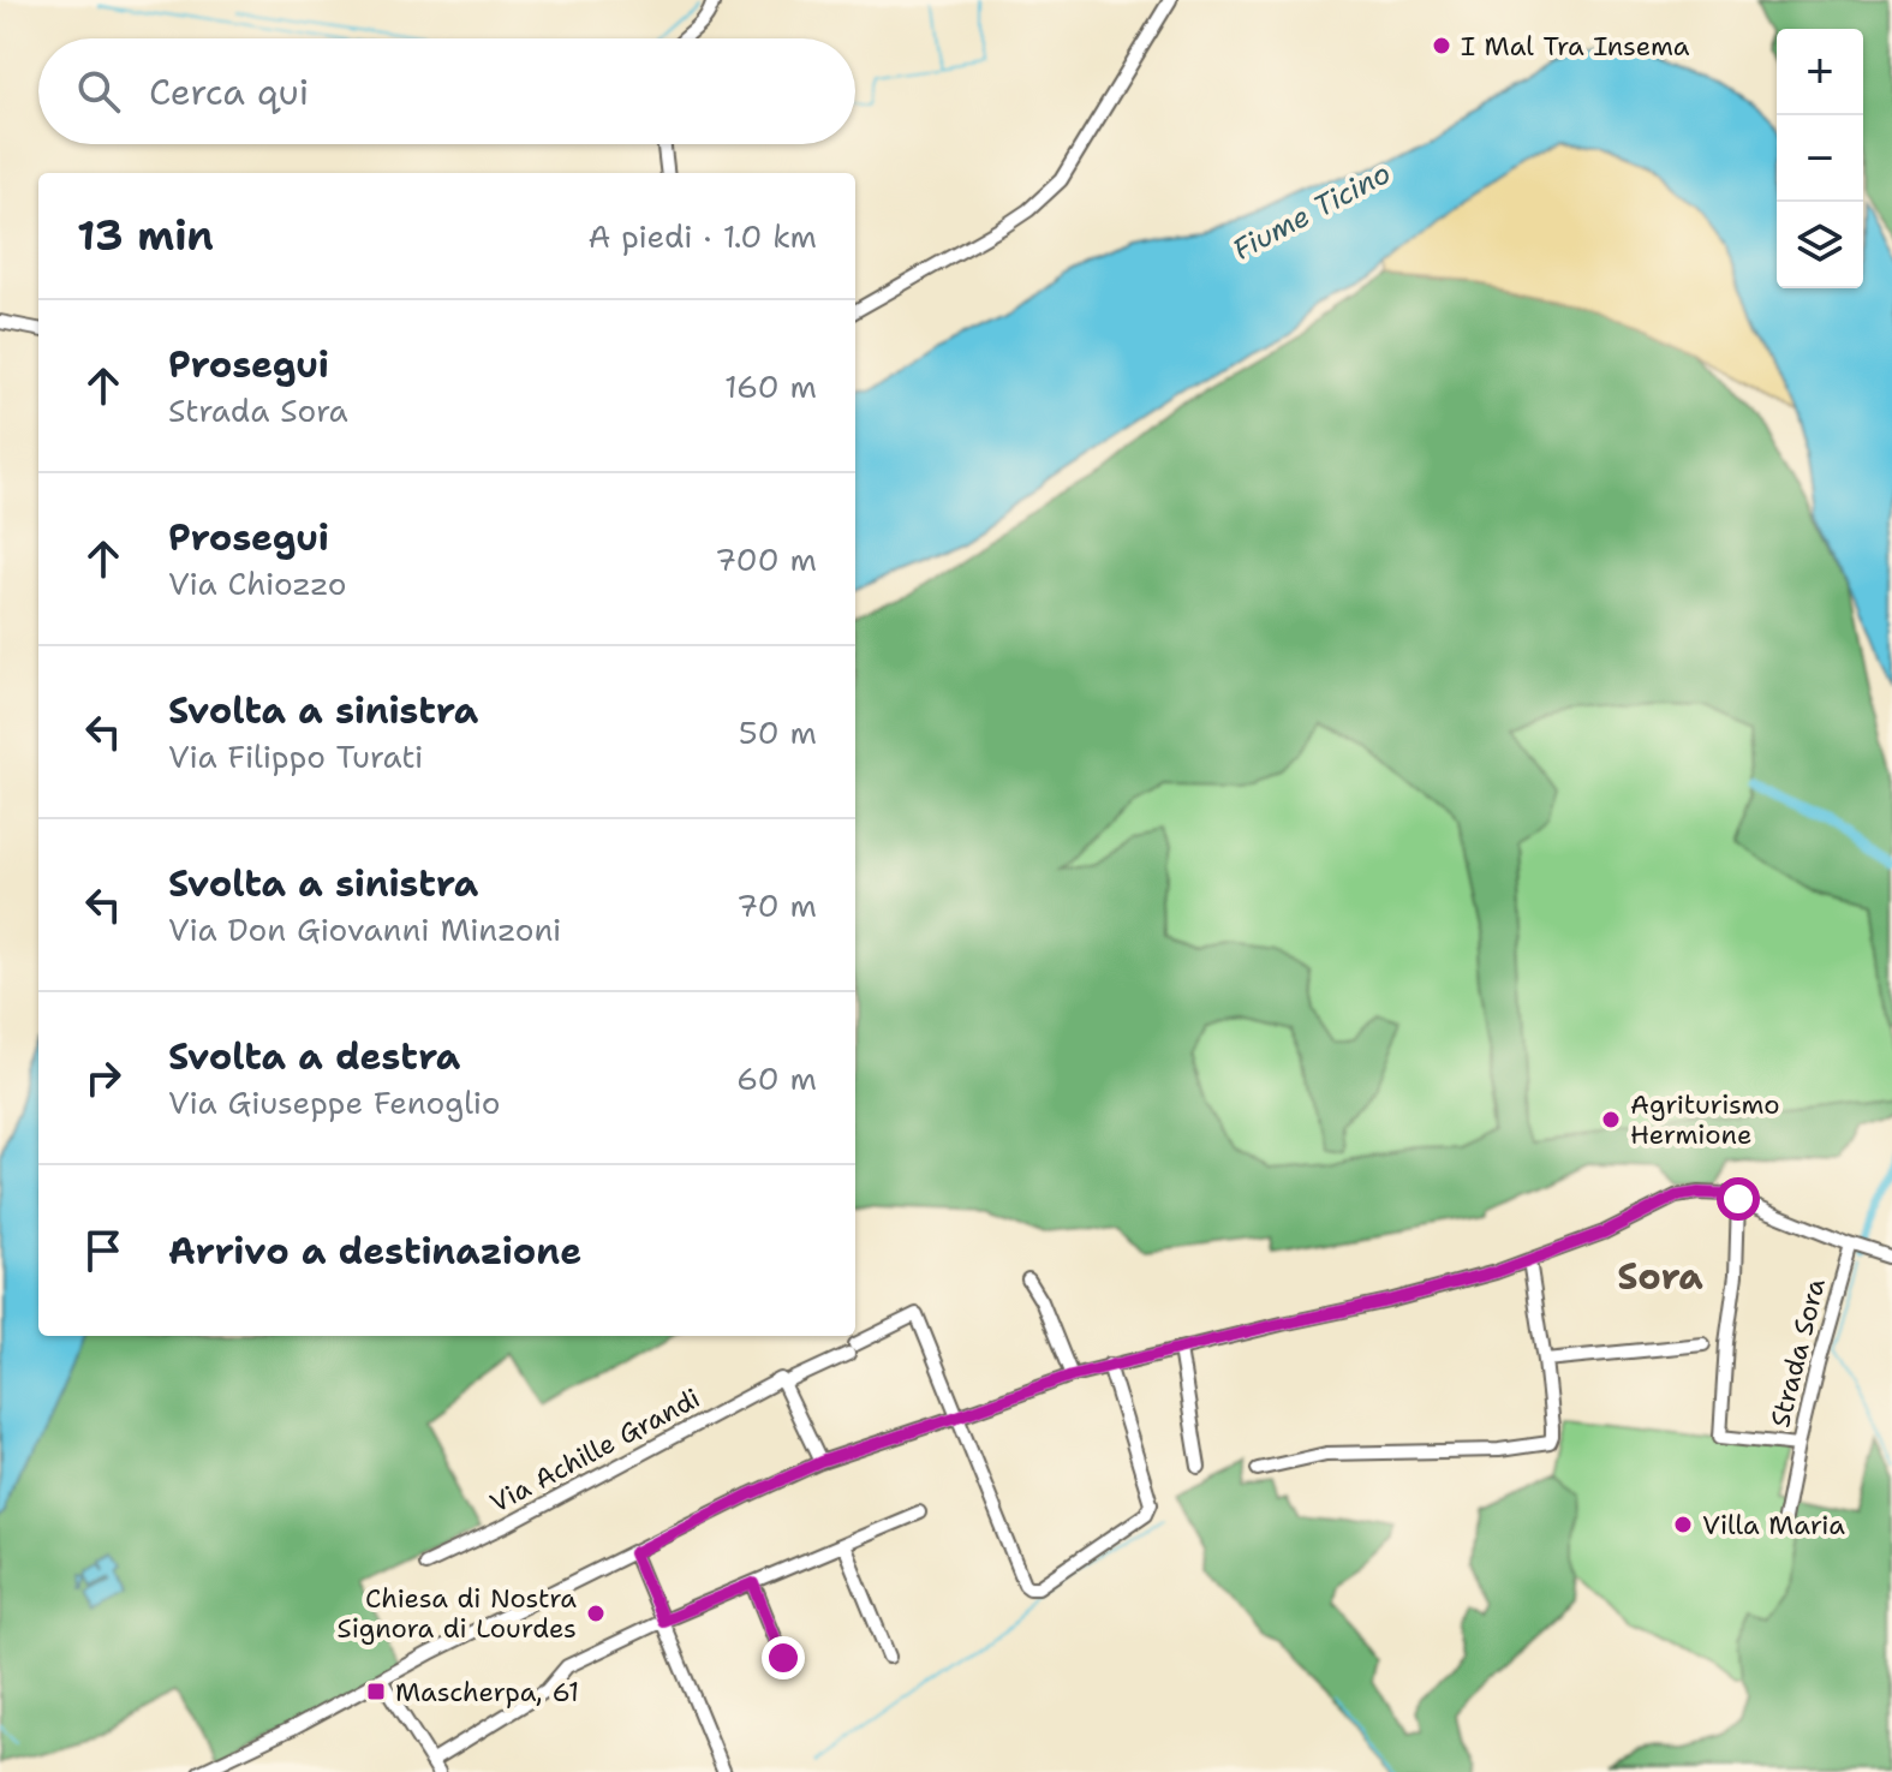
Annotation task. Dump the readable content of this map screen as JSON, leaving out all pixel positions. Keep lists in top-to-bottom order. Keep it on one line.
{"streets":{"street":["Strada Sora","Via Achille Grandi"]},"districts":["Sora"],"water":["Fiume Ticino"],"places":{"other":["I Mal Tra Insema","Agriturismo Hermione","Villa Maria","Chiesa di Nostra Signora di Lourdes"],"transit":["Mascherpa, 61"]},"page":{"map_buttons":["+","−"],"search":"Cerca qui","heading":["13 min","A piedi · 1.0 km"],"list":[["Prosegui","Strada Sora","160 m"],["Prosegui","Via Chiozzo","700 m"],["Svolta a sinistra","Via Filippo Turati","50 m"],["Svolta a sinistra","Via Don Giovanni Minzoni","70 m"],["Svolta a destra","Via Giuseppe Fenoglio","60 m"],"Arrivo a destinazione"]}}
